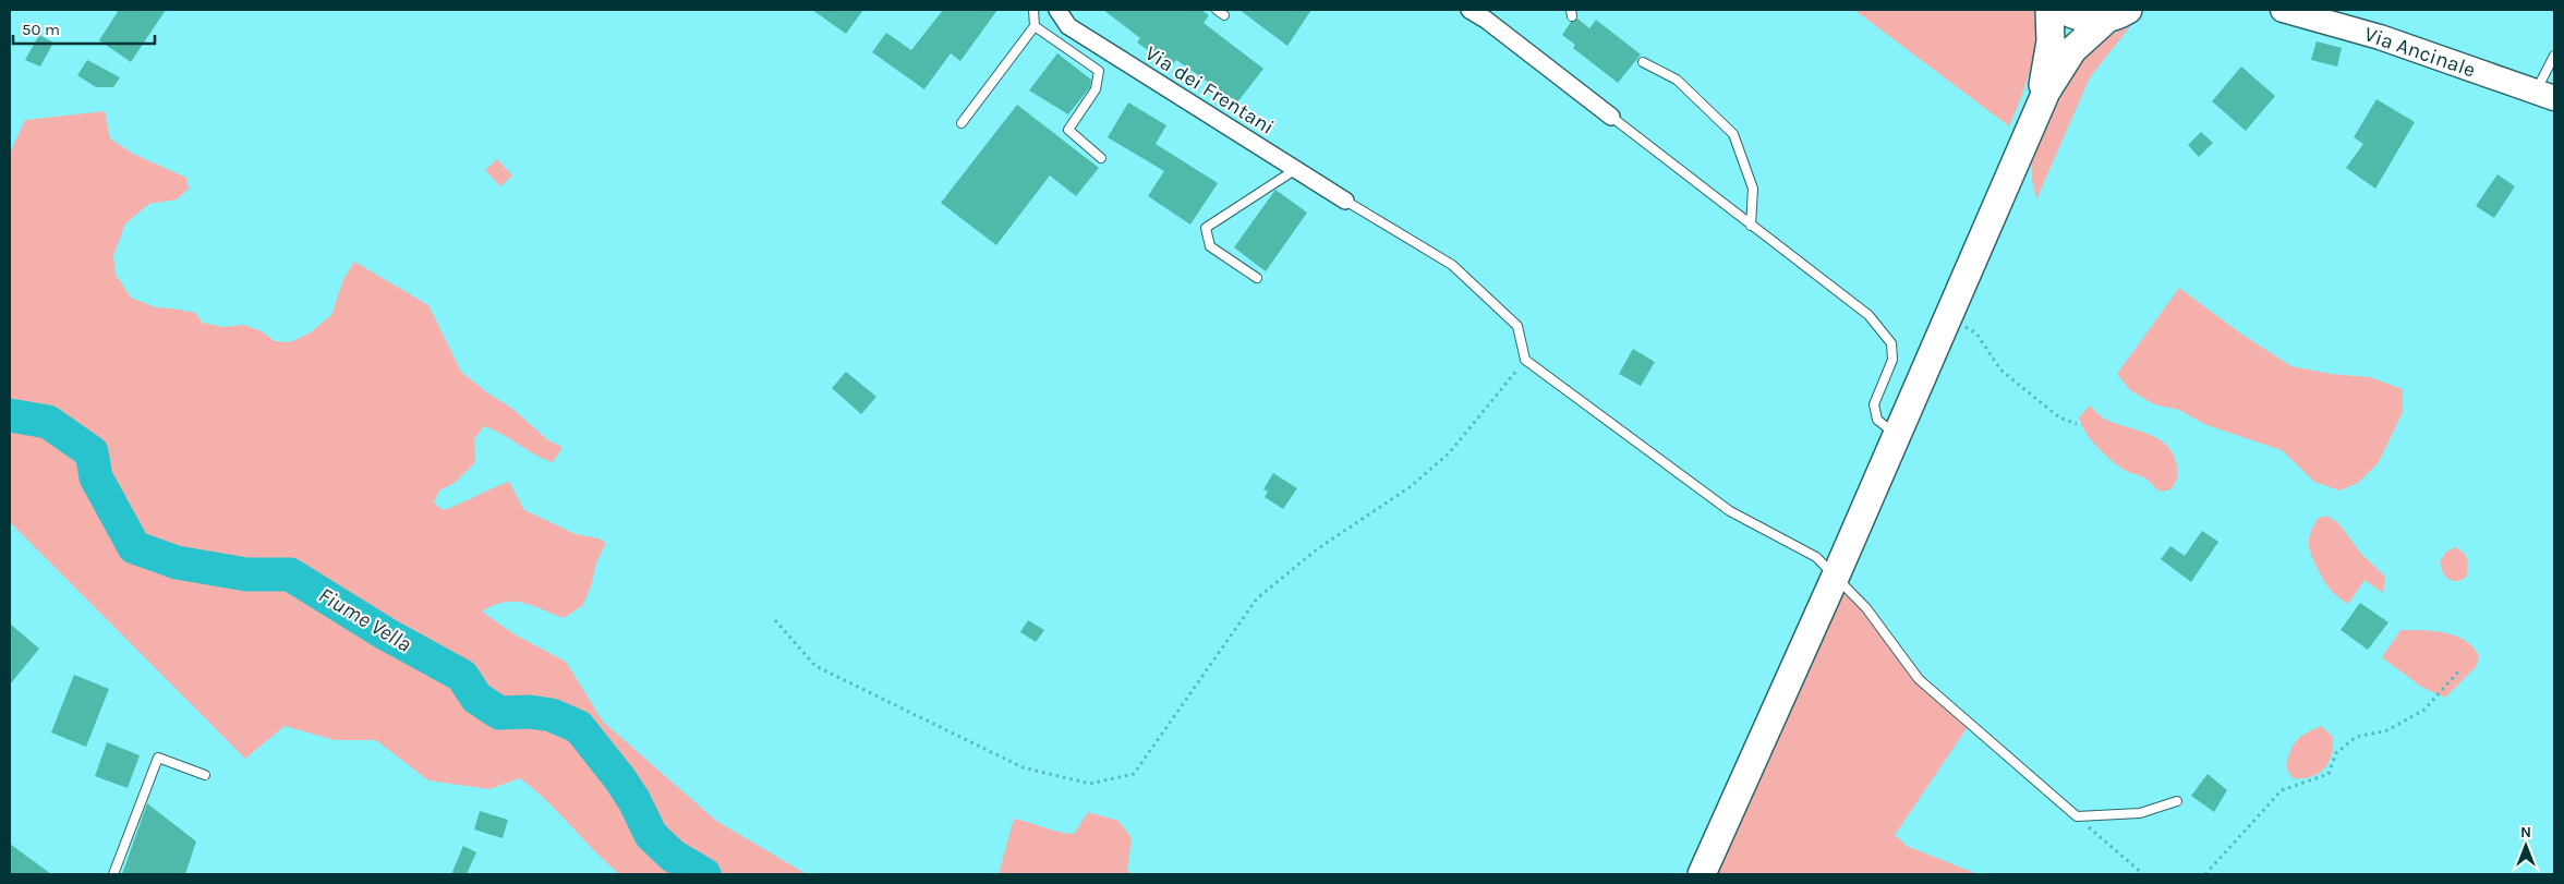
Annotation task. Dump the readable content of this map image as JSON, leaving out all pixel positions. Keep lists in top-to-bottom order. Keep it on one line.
{"streets":{"main road":["Via Ancinale"],"street":["Via dei Frentani"]},"water":["Fiume Vella"],"scale_bar":"50 m","north":"top"}
